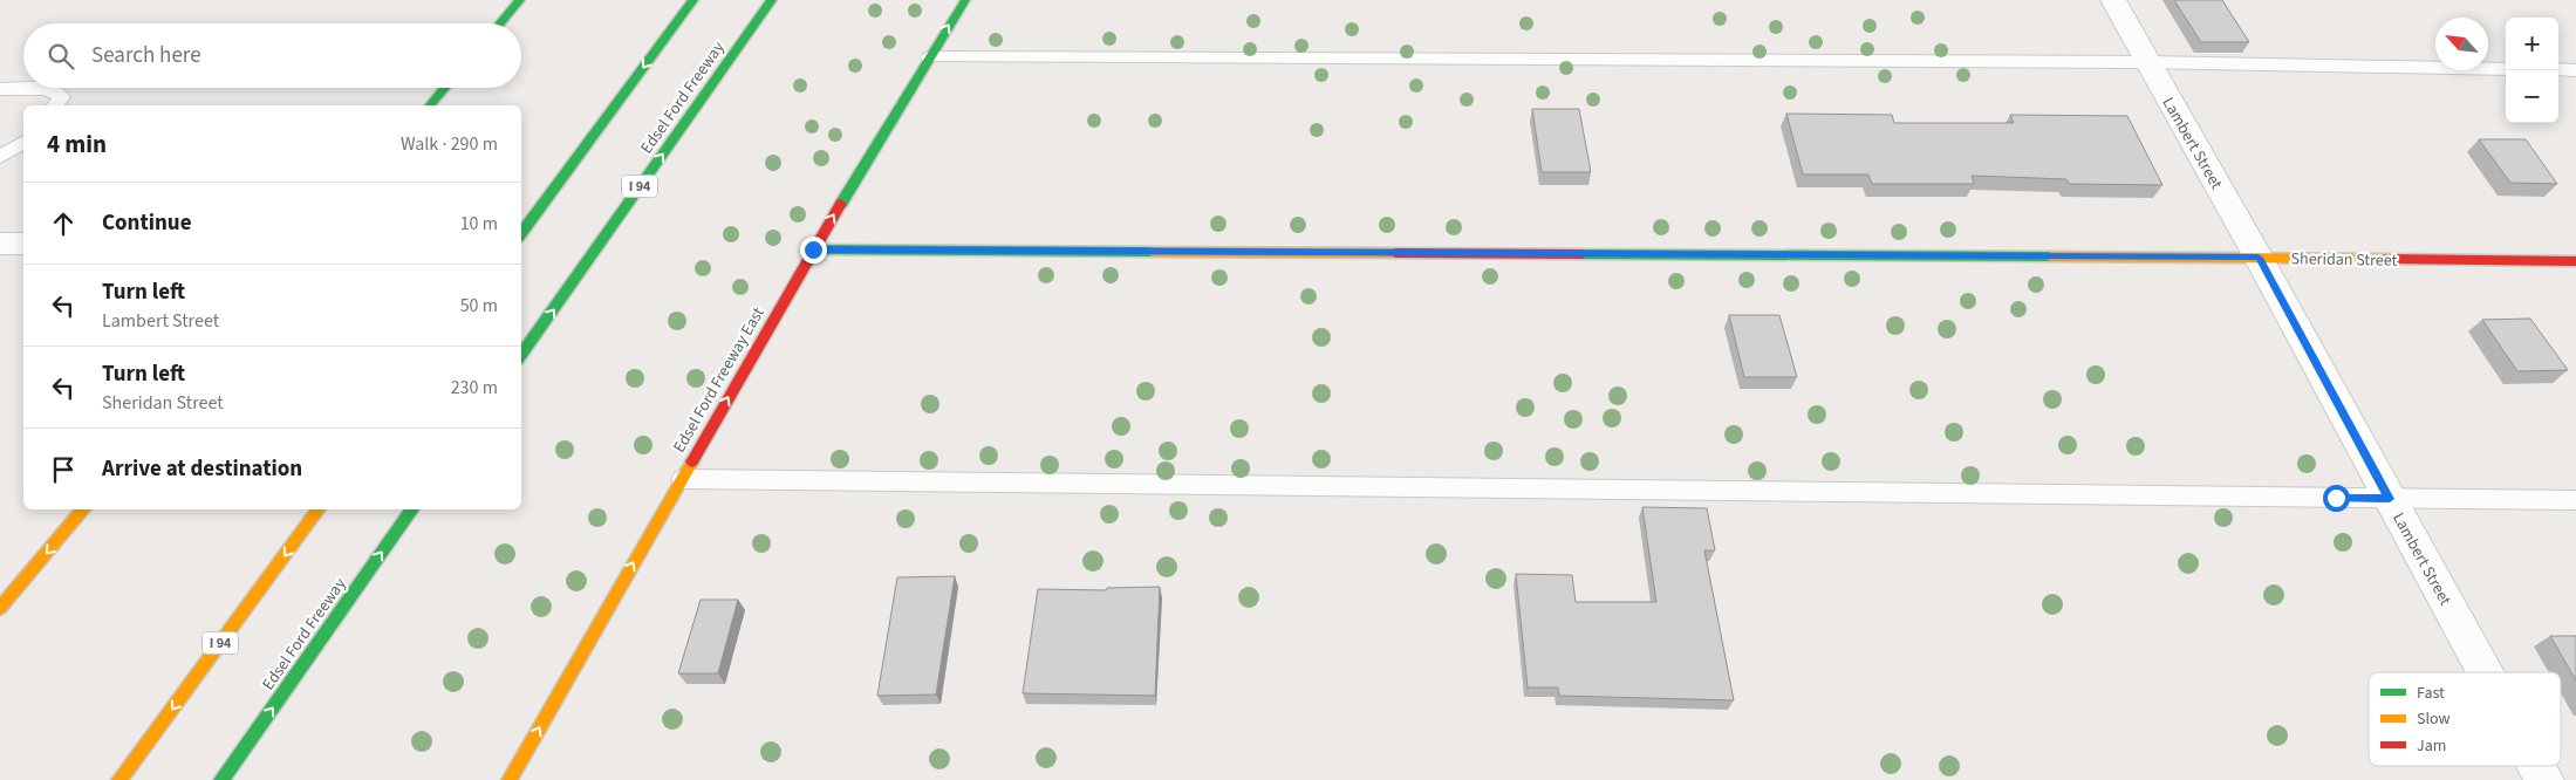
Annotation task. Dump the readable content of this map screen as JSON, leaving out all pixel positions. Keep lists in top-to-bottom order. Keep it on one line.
{"streets":{"main road":["Edsel Ford Freeway","I 94","Sheridan Street","Edsel Ford Freeway East"],"street":["Lambert Street"]},"crossings":[["Lambert Street","Sheridan Street"],["Sheridan Street","Edsel Ford Freeway East"]],"one_way":["Edsel Ford Freeway East"],"legend":["Fast","Slow","Jam"],"north":"top left","page":{"map_buttons":["+","−"],"search":"Search here","heading":["4 min","Walk · 290 m"],"list":[["Continue","10 m"],["Turn left","Lambert Street","50 m"],["Turn left","Sheridan Street","230 m"],"Arrive at destination"]}}
